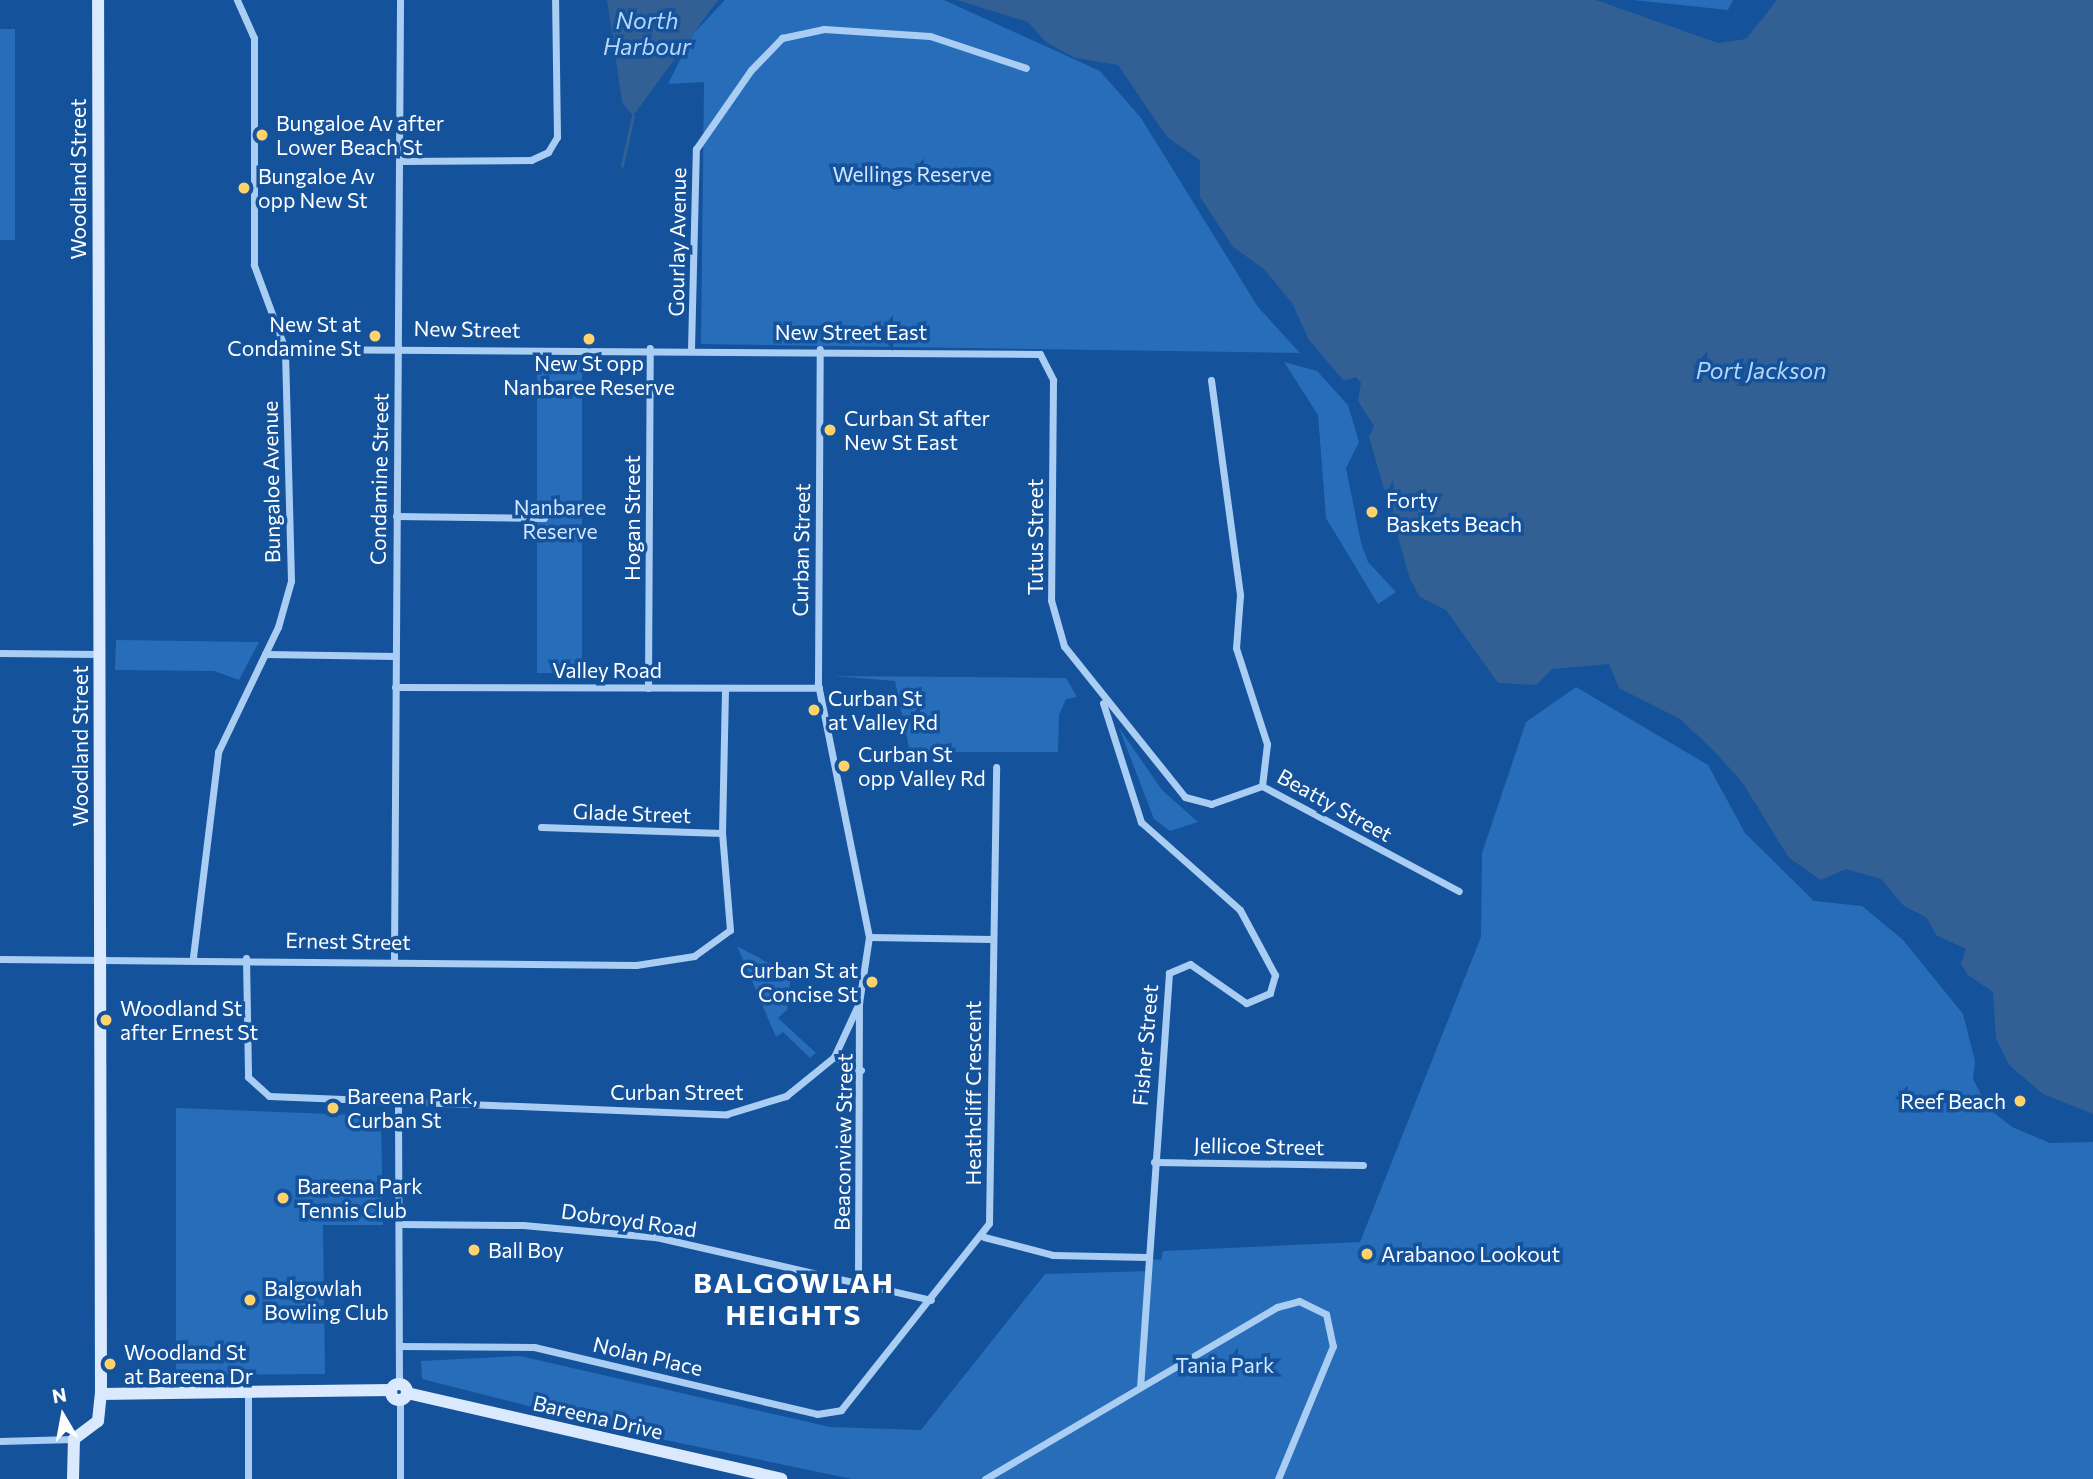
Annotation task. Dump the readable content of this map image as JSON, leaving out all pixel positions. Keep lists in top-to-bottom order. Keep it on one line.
{"streets":{"street":["Woodland Street","Gourlay Avenue","New Street","New Street East","Condamine Street","Bungaloe Avenue","Hogan Street","Tutus Street","Curban Street","Valley Road","Beatty Street","Glade Street","Ernest Street","Fisher Street","Heathcliff Crescent","Beaconview Street","Jellicoe Street","Dobroyd Road","Nolan Place","Bareena Drive"]},"crossings":[["Woodland Street","Ernest Street"],["Woodland Street","Bareena Drive"],["Gourlay Avenue","New Street East"],["New Street","New Street East"],["New Street","Condamine Street"],["New Street","Bungaloe Avenue"],["New Street","Hogan Street"],["New Street East","Hogan Street"],["New Street East","Tutus Street"],["New Street East","Curban Street"],["Condamine Street","Valley Road"],["Condamine Street","Ernest Street"],["Bungaloe Avenue","Ernest Street"],["Hogan Street","Valley Road"],["Tutus Street","Fisher Street"],["Curban Street","Valley Road"],["Curban Street","Ernest Street"],["Curban Street","Beaconview Street"],["Glade Street","Ernest Street"],["Fisher Street","Jellicoe Street"],["Heathcliff Crescent","Dobroyd Road"],["Heathcliff Crescent","Nolan Place"],["Beaconview Street","Dobroyd Road"]],"districts":["BALGOWLAH HEIGHTS"],"water":["North Harbour","Port Jackson"],"parks":["Wellings Reserve","Nanbaree Reserve","Tania Park"],"places":["Bungaloe Av after Lower Beach St","Bungaloe Av opp New St","New St at Condamine St","New St opp Nanbaree Reserve","Curban St after New St East","Forty Baskets Beach","Curban St at Valley Rd","Curban St opp Valley Rd","Curban St at Concise St","Woodland St after Ernest St","Reef Beach","Bareena Park, Curban St","Bareena Park Tennis Club","Ball Boy","Arabanoo Lookout","Balgowlah Bowling Club","Woodland St at Bareena Dr"],"north":"top"}
